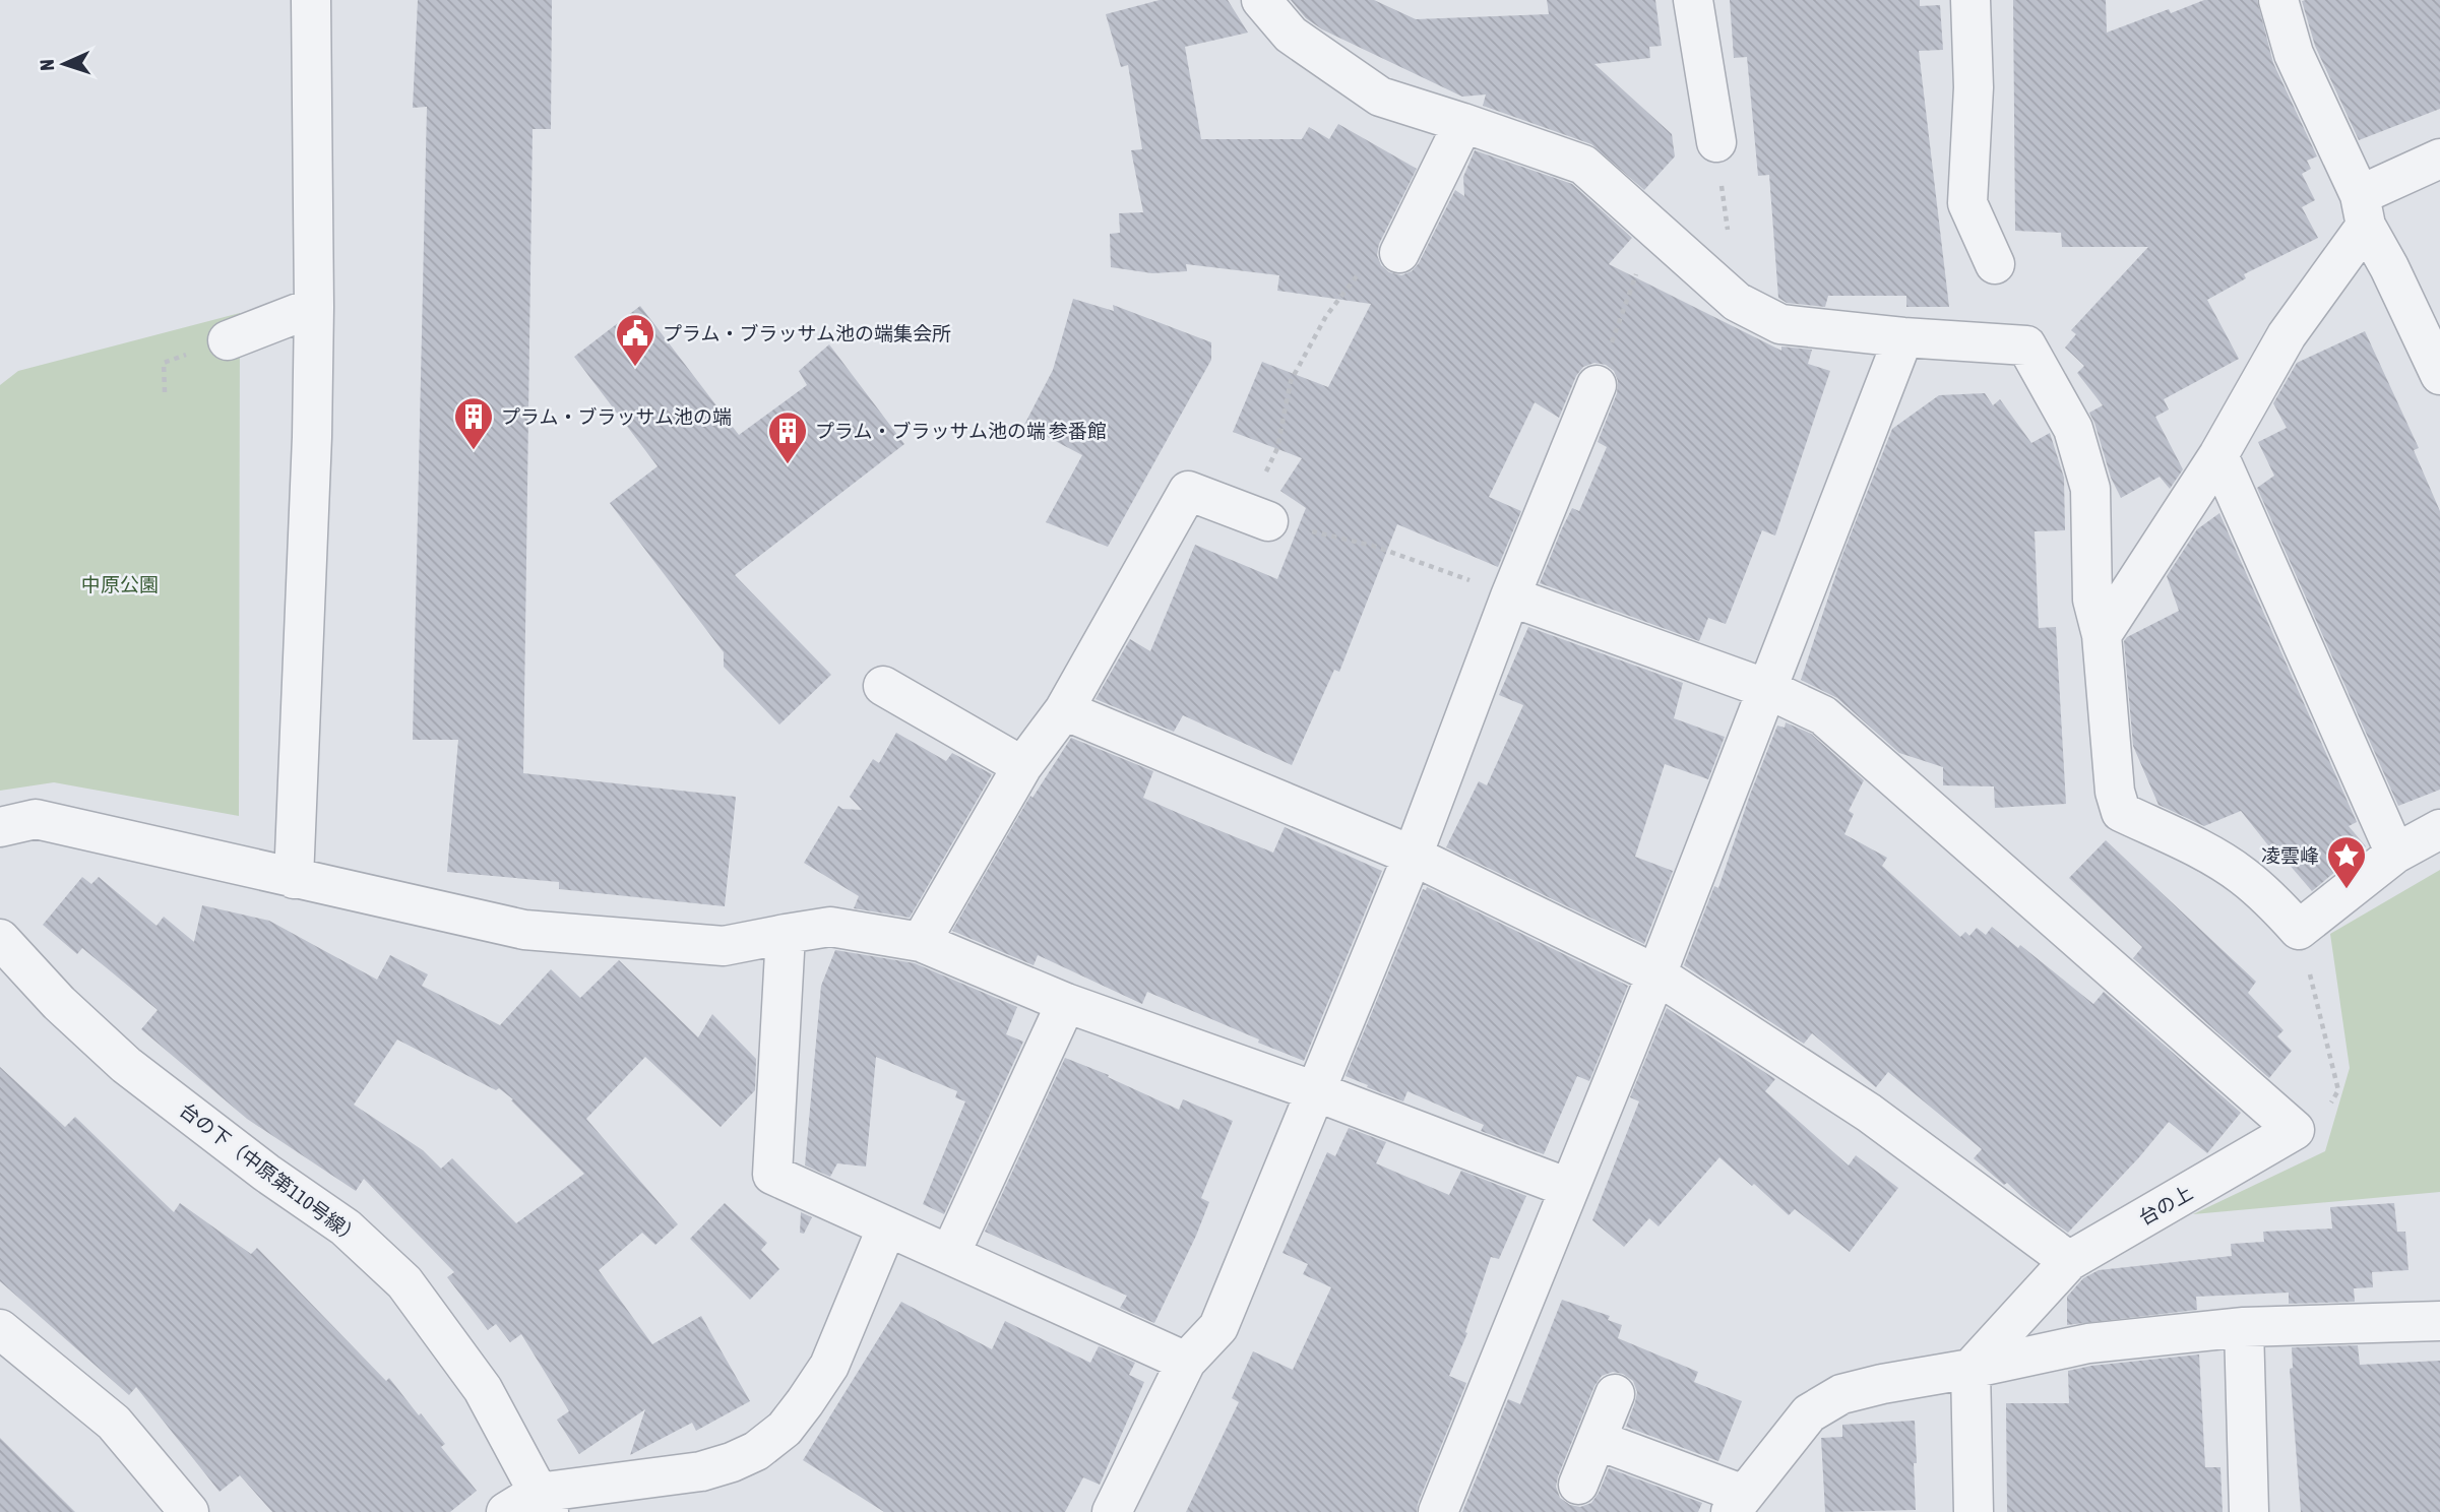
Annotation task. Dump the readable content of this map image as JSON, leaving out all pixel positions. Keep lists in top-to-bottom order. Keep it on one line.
{"streets":{"street":["台の下（中原第110号線）","台の上"]},"parks":["中原公園"],"places":{"public building":["プラム・ブラッサム池の端集会所"],"building":["プラム・ブラッサム池の端","プラム・ブラッサム池の端 参番館"],"place":["凌雲峰"]},"north":"left"}
